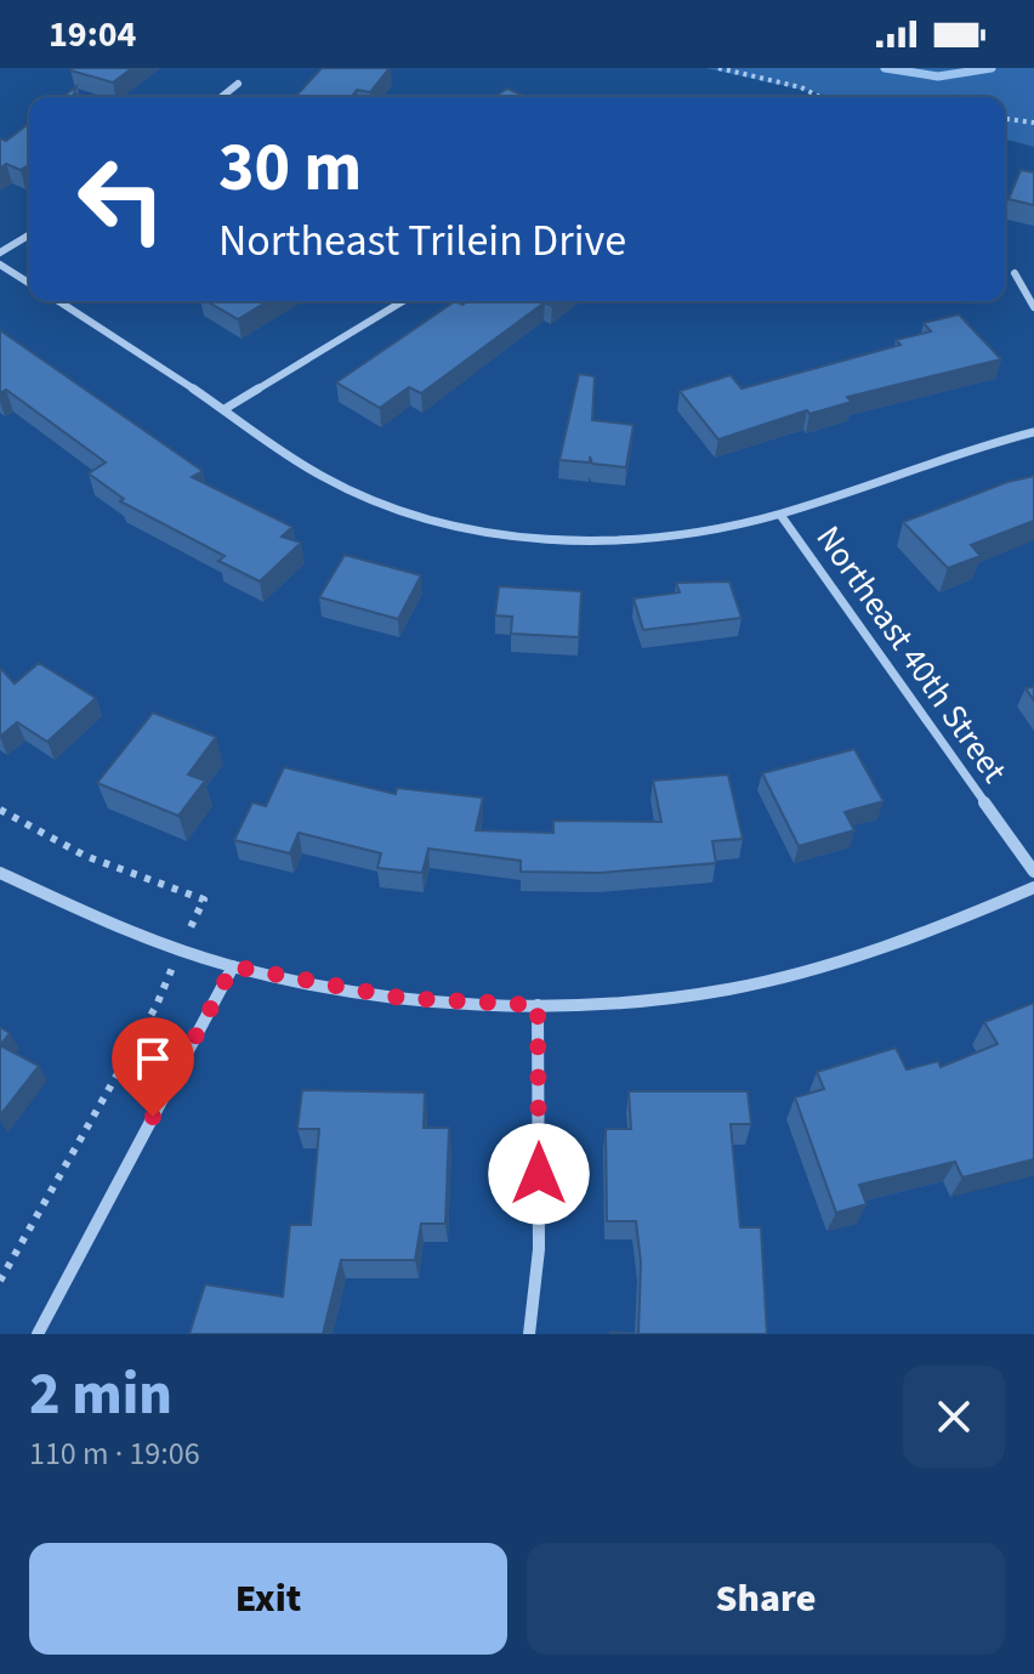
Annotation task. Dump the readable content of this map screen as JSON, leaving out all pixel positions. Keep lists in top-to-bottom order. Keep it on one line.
{"streets":{"street":["Northeast 40th Street"]},"page":{"status":"19:04","turn":["30 m","Northeast Trilein Drive"],"heading":["2 min","110 m · 19:06"],"buttons":["Exit","Share"]}}
